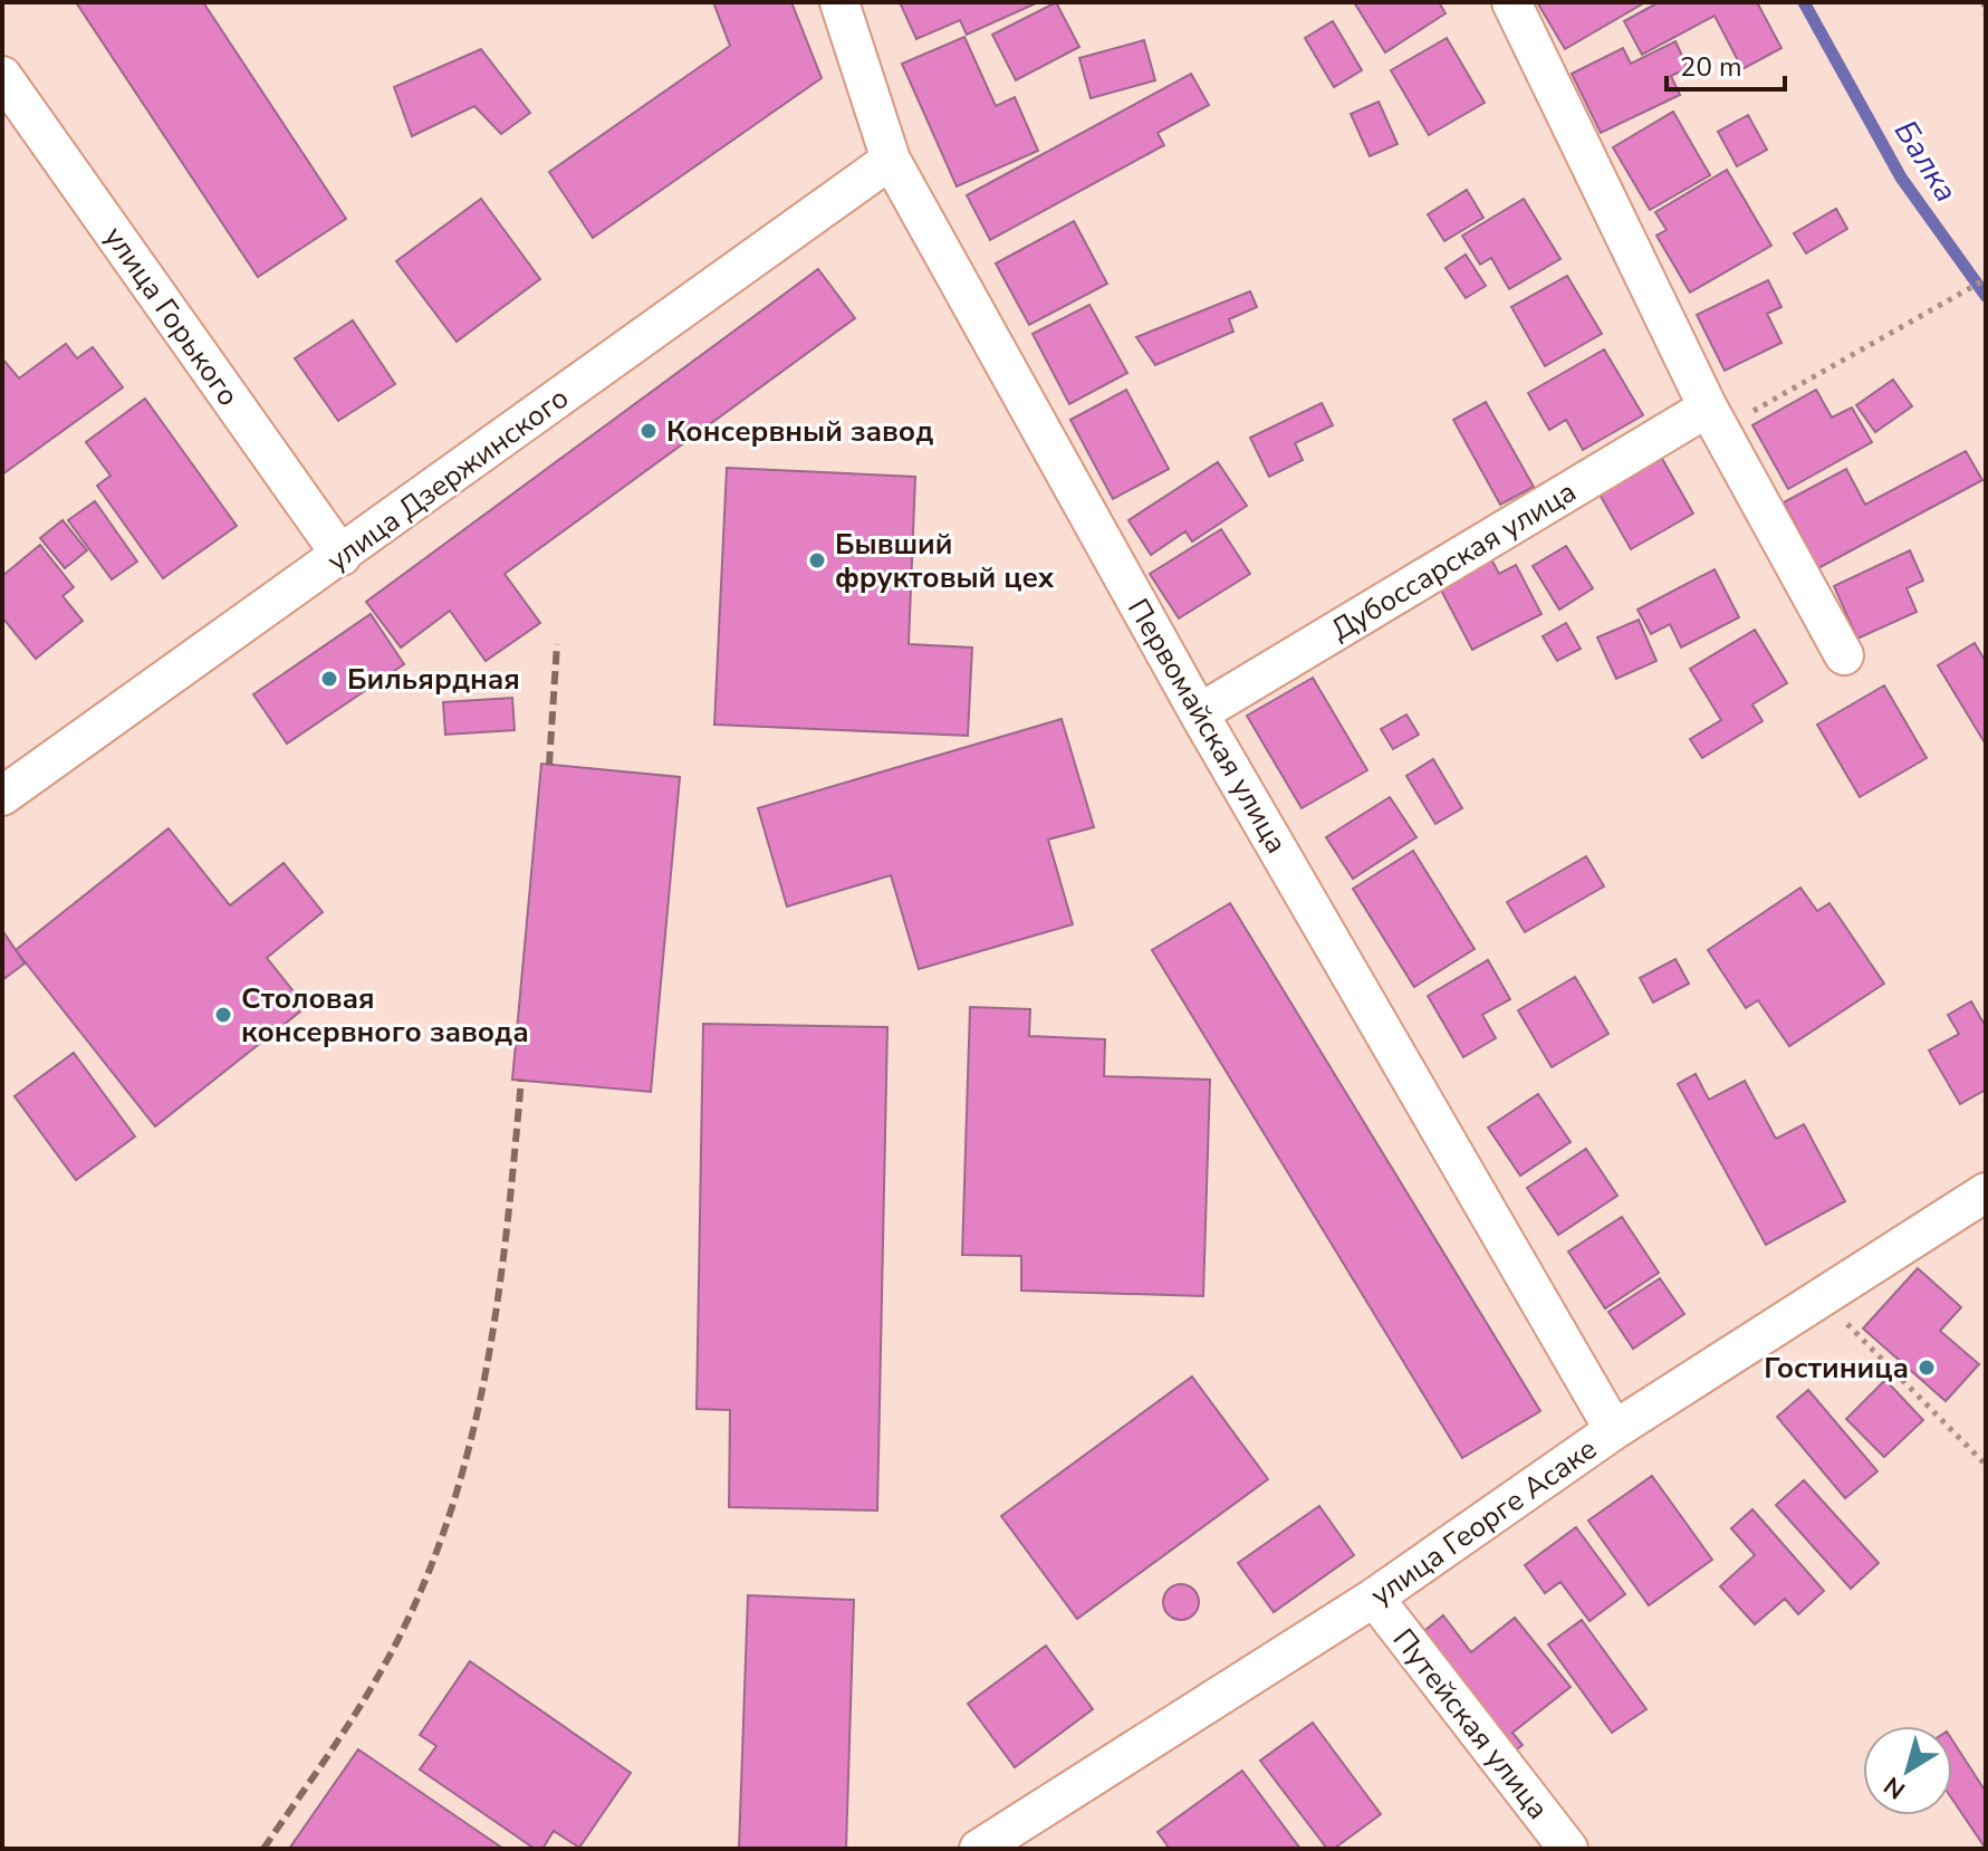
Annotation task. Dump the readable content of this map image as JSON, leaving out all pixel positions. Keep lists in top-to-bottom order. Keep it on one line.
{"streets":{"street":["улица Горького","улица Дзержинского","Дубоссарская улица","Первомайская улица","улица Георге Асаке","Путейская улица"]},"crossings":[["улица Горького","улица Дзержинского"],["улица Дзержинского","Первомайская улица"],["Дубоссарская улица","Первомайская улица"],["Первомайская улица","улица Георге Асаке"],["улица Георге Асаке","Путейская улица"]],"water":["Балка"],"places":["Консервный завод","Бывший фруктовый цех","Бильярдная","Столовая консервного завода","Гостиница"],"scale_bar":"20 m","north":"bottom left"}
